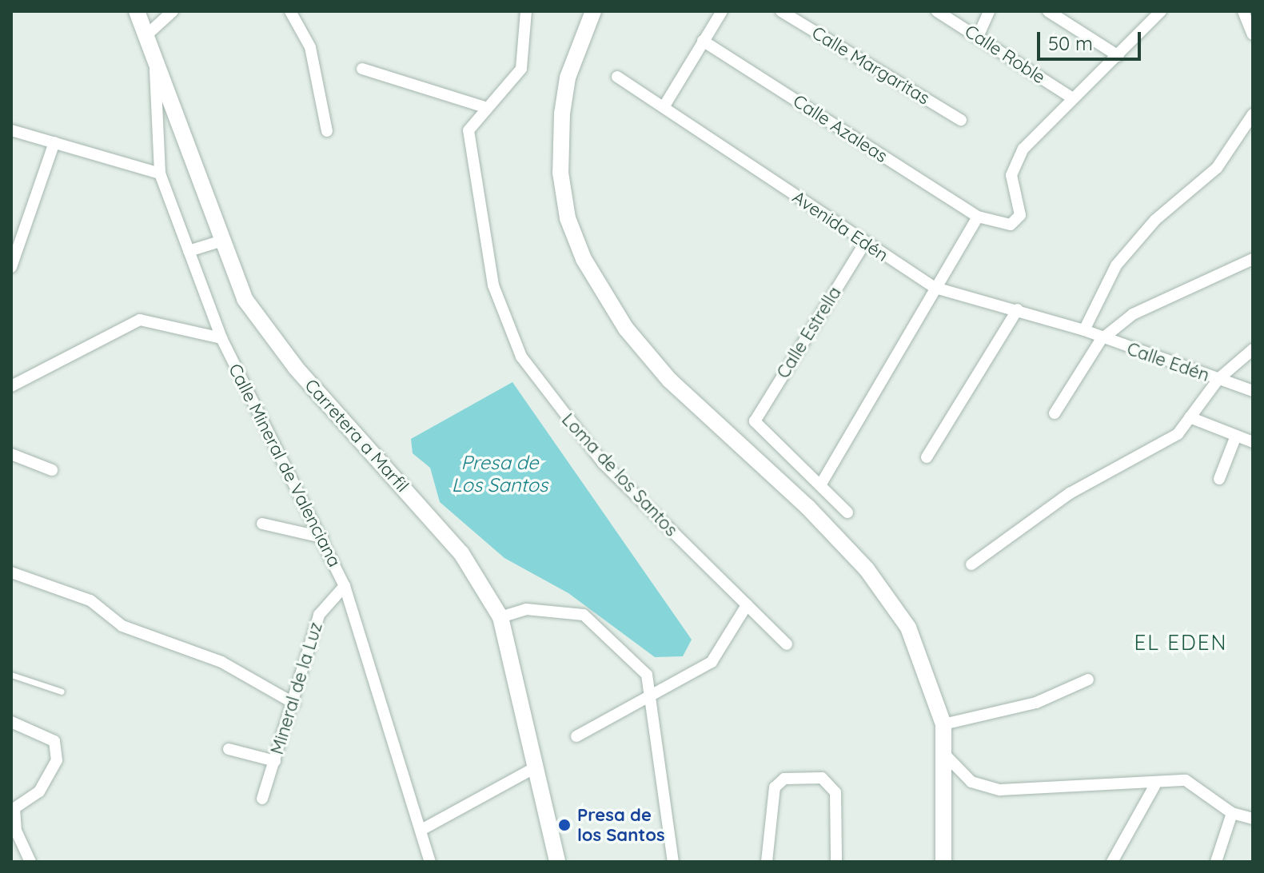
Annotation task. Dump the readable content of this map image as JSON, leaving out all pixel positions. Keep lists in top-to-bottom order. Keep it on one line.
{"streets":{"street":["Calle Roble","Calle Margaritas","Calle Azaleas","Avenida Edén","Calle Estrella","Calle Edén","Carretera a Marfil","Calle Mineral de Valenciana","Loma de los Santos","Mineral de la Luz"]},"crossings":[["Calle Roble","Calle Azaleas"],["Avenida Edén","Calle Estrella"],["Avenida Edén","Calle Edén"],["Carretera a Marfil","Calle Mineral de Valenciana"],["Calle Mineral de Valenciana","Mineral de la Luz"]],"districts":["EL EDEN"],"water":["Presa de Los Santos"],"places":["Presa de los Santos"],"scale_bar":"50 m"}
